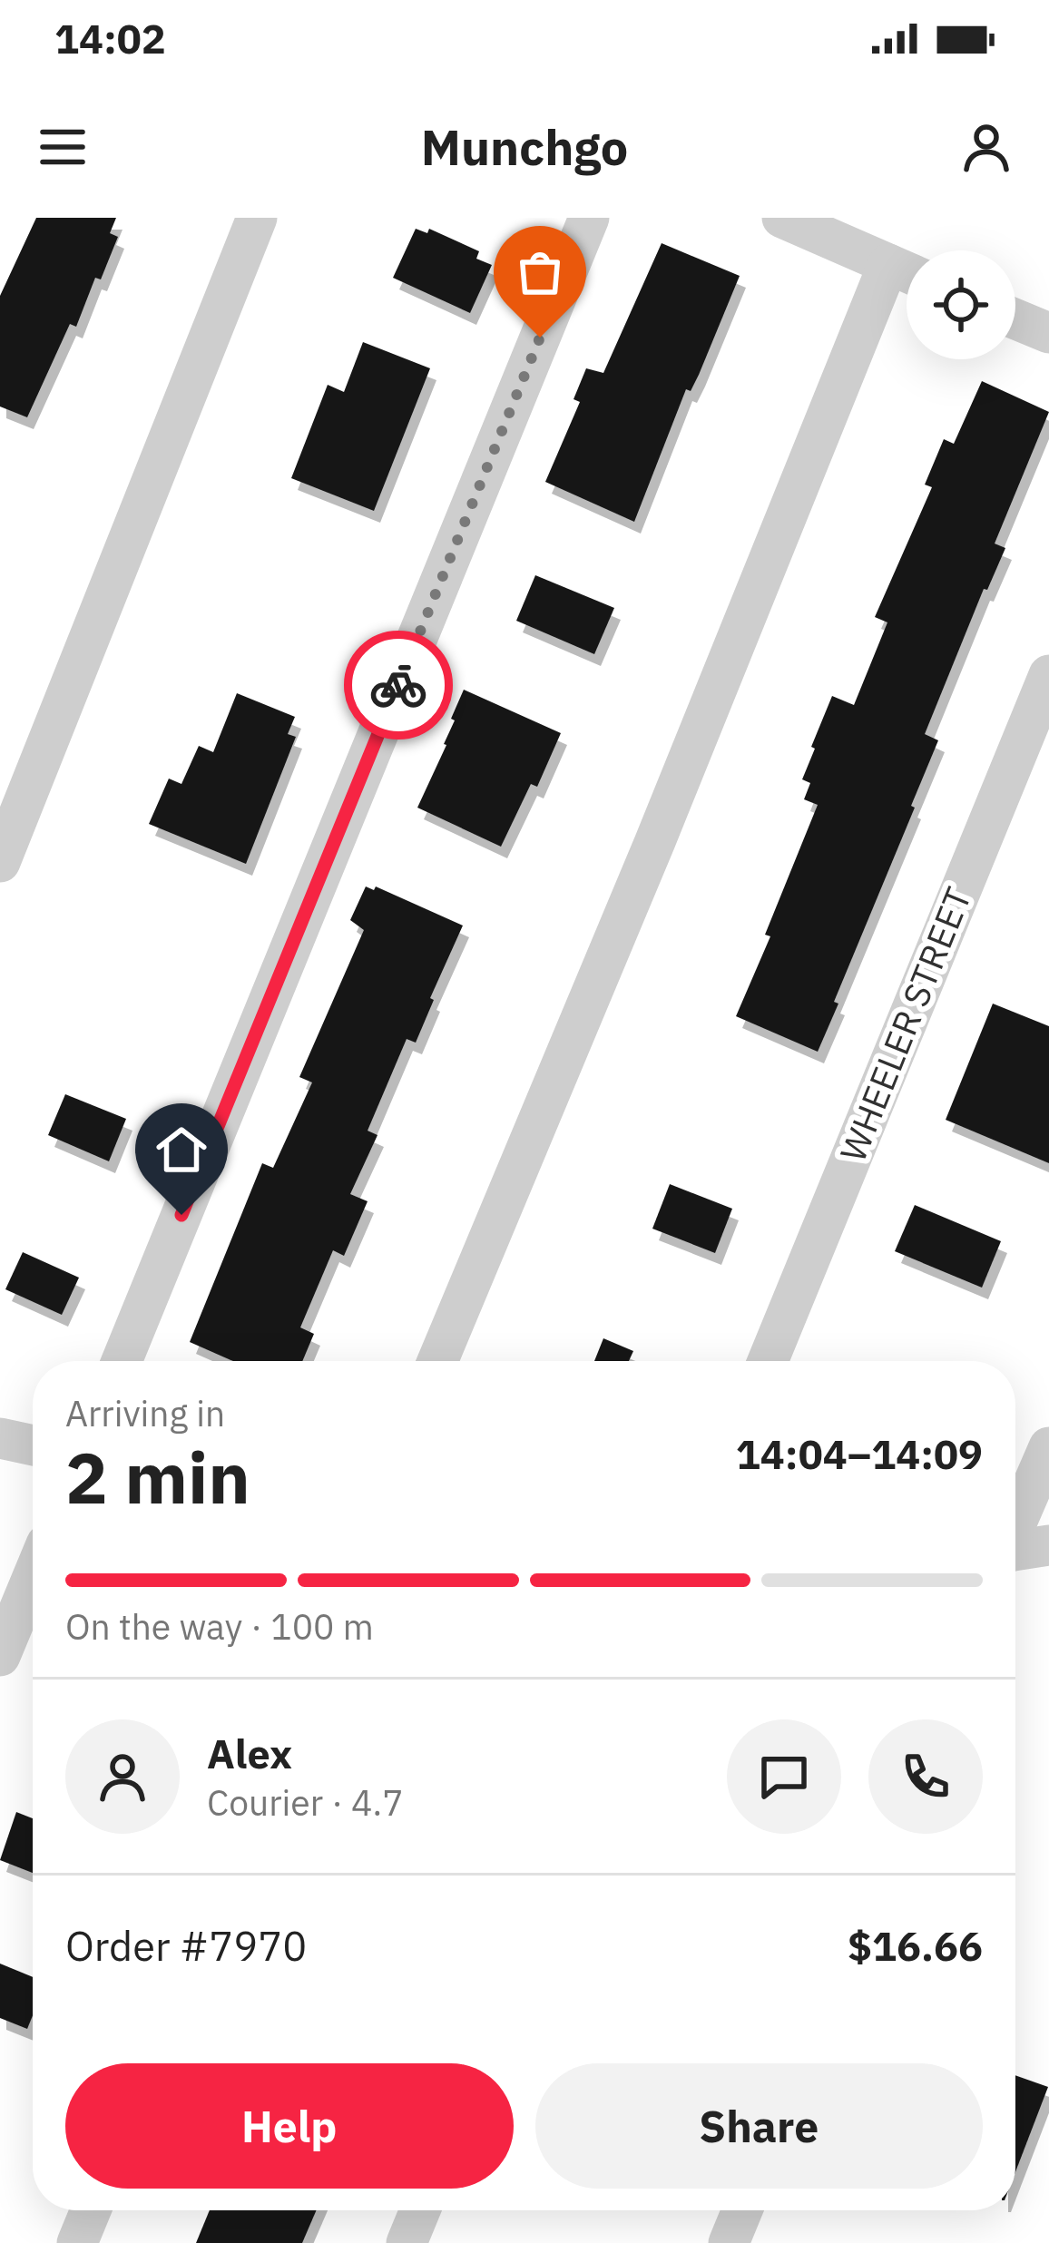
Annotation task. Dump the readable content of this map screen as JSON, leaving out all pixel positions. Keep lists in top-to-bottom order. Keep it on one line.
{"streets":{"street":["WHEELER STREET"]},"page":{"status":"14:02","header":"Munchgo","heading":["2 min","Arriving in","14:04–14:09"],"panel":["Alex","Courier · 4.7","Order #7970","$16.66"],"bar":"On the way · 100 m","buttons":["Help","Share"]}}
